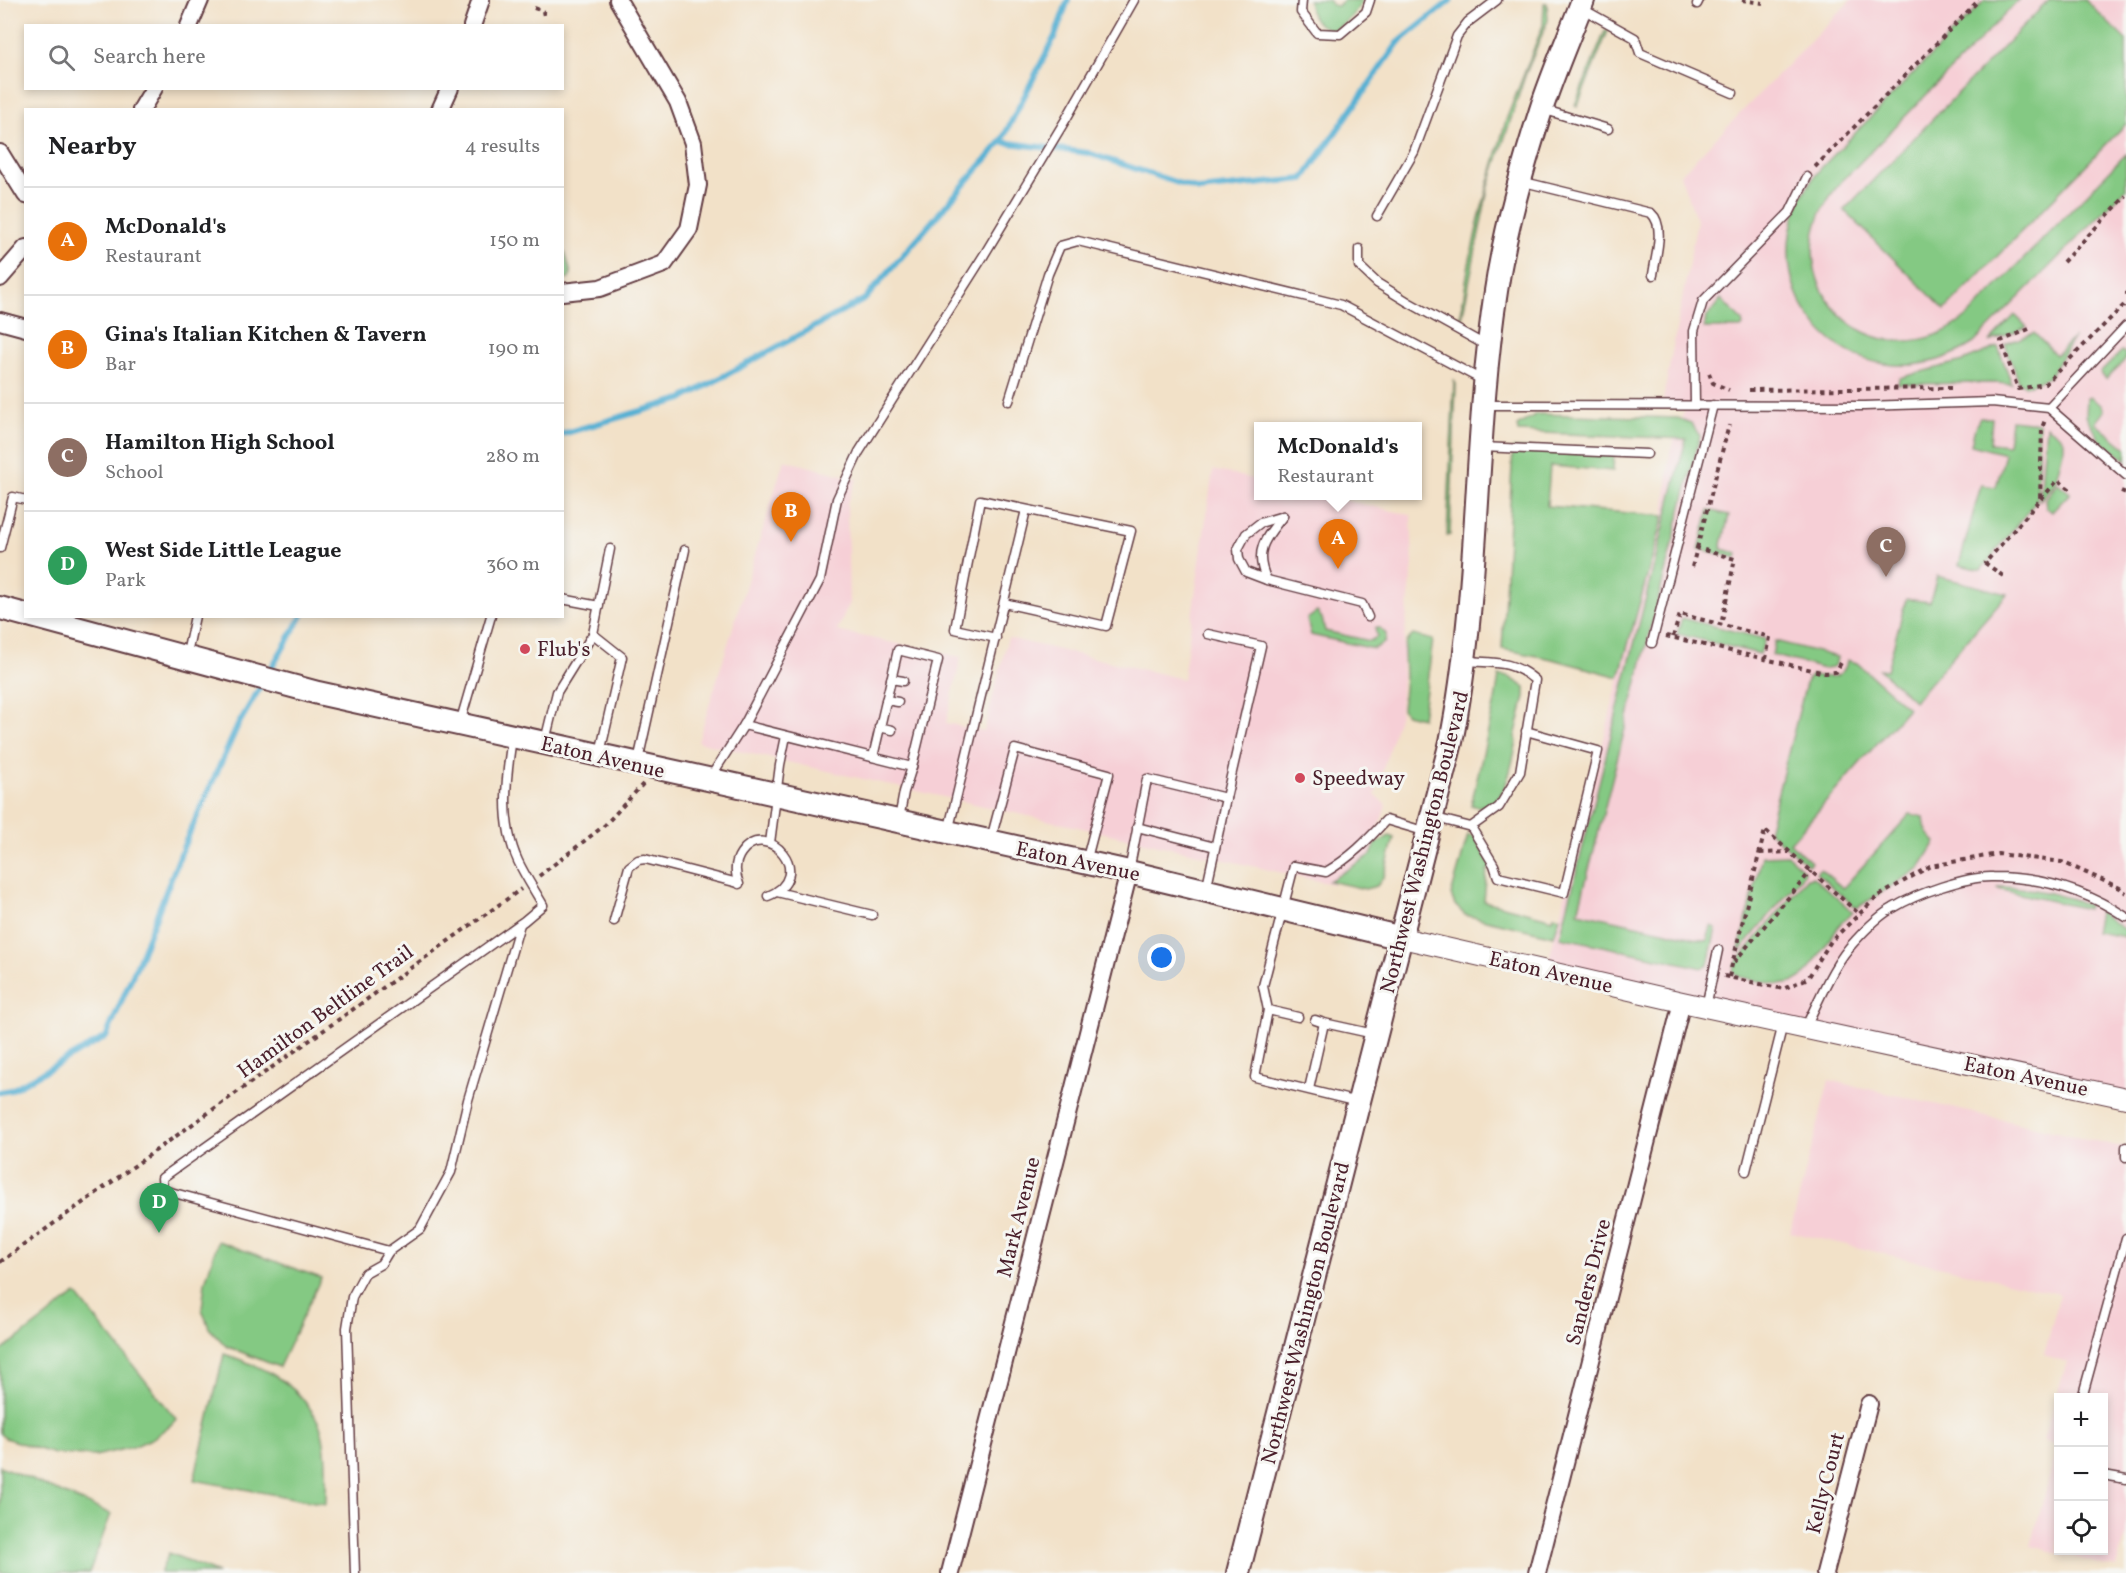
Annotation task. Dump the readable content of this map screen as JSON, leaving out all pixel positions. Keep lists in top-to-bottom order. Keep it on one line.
{"streets":{"main road":["Eaton Avenue","Northwest Washington Boulevard"],"street":["Mark Avenue","Sanders Drive","Kelly Court"],"path":["Hamilton Beltline Trail"]},"crossings":[["Eaton Avenue","Northwest Washington Boulevard"],["Eaton Avenue","Hamilton Beltline Trail"],["Eaton Avenue","Mark Avenue"],["Eaton Avenue","Sanders Drive"]],"places":["Flub's","Speedway"],"page":{"search":"Search here","heading":["Nearby","4 results"],"list":[{"mark":"A","name":"McDonald's","note":"Restaurant","value":"150 m"},{"mark":"B","name":"Gina's Italian Kitchen & Tavern","note":"Bar","value":"190 m"},{"mark":"C","name":"Hamilton High School","note":"School","value":"280 m"},{"mark":"D","name":"West Side Little League","note":"Park","value":"360 m"}],"popup":["McDonald's","Restaurant"],"pins":["B","A","C","D"],"map_buttons":["+","−"]}}
